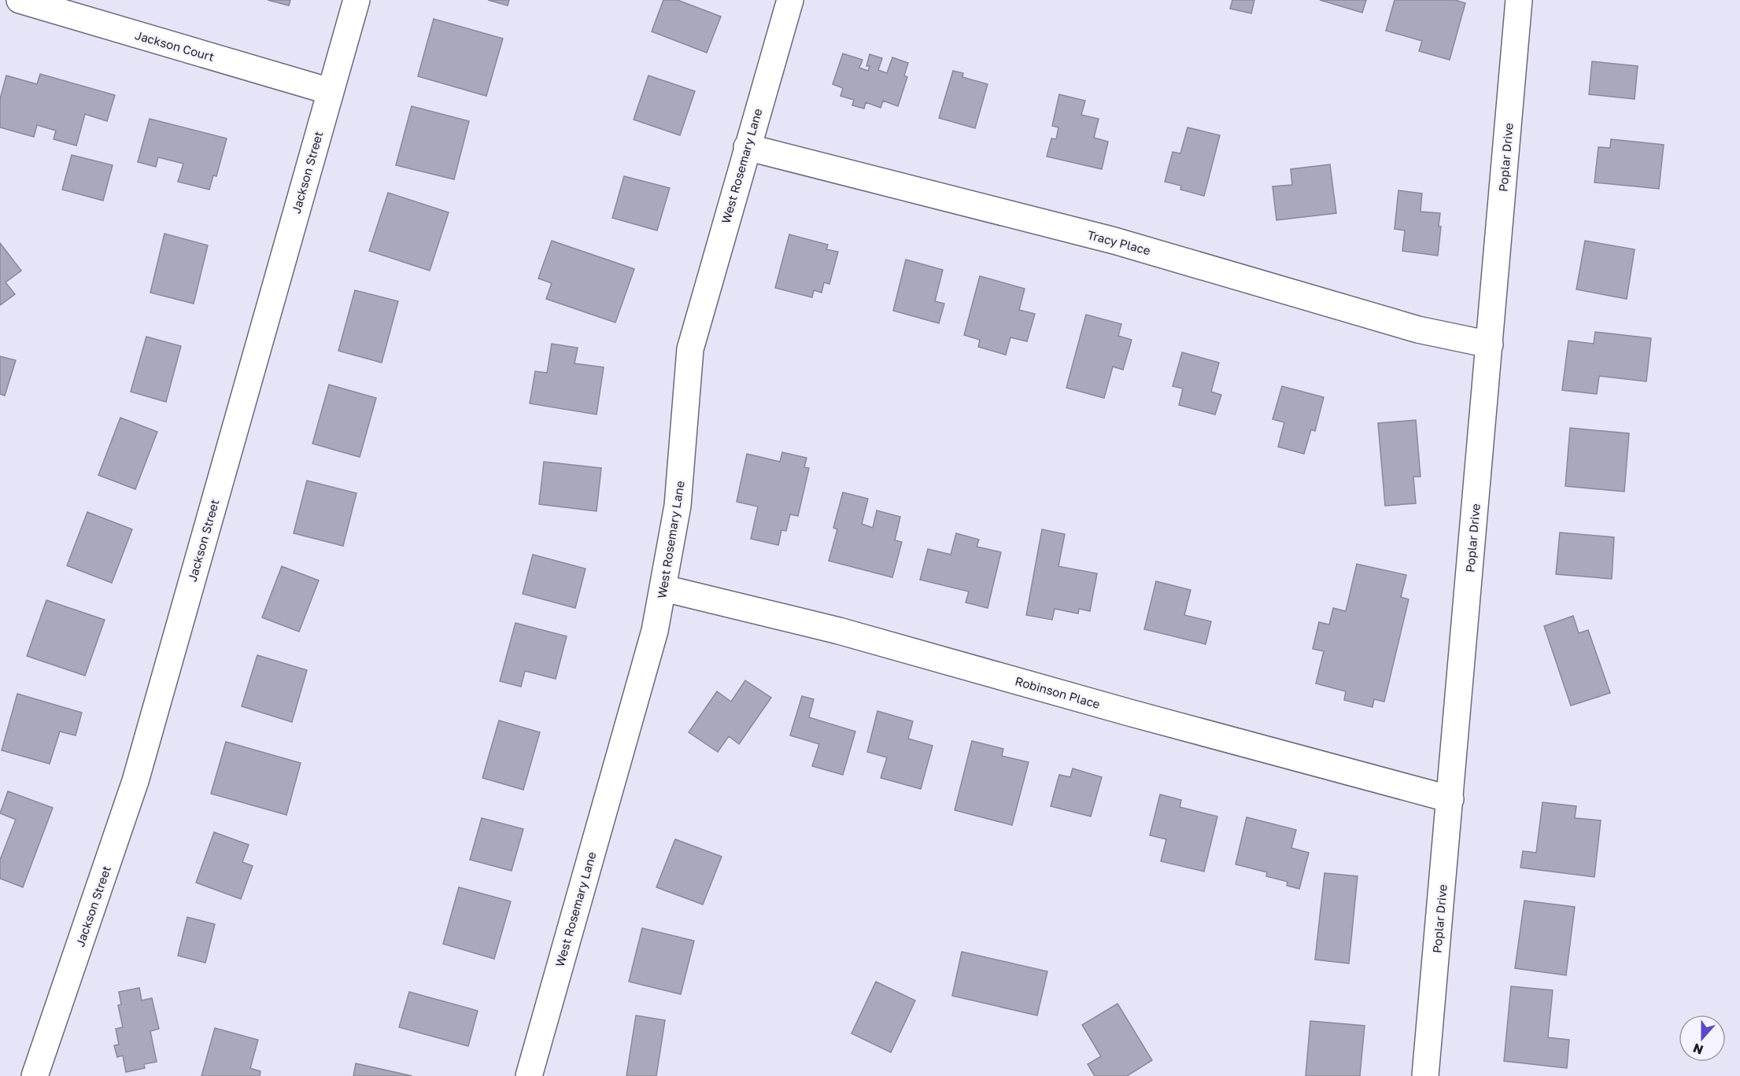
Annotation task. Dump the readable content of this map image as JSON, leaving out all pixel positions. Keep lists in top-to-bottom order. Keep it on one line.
{"streets":{"street":["Jackson Court","Poplar Drive","West Rosemary Lane","Jackson Street","Tracy Place","Robinson Place"]},"crossings":[["Jackson Court","Jackson Street"],["Poplar Drive","Tracy Place"],["Poplar Drive","Robinson Place"],["West Rosemary Lane","Tracy Place"],["West Rosemary Lane","Robinson Place"]],"north":"bottom"}
